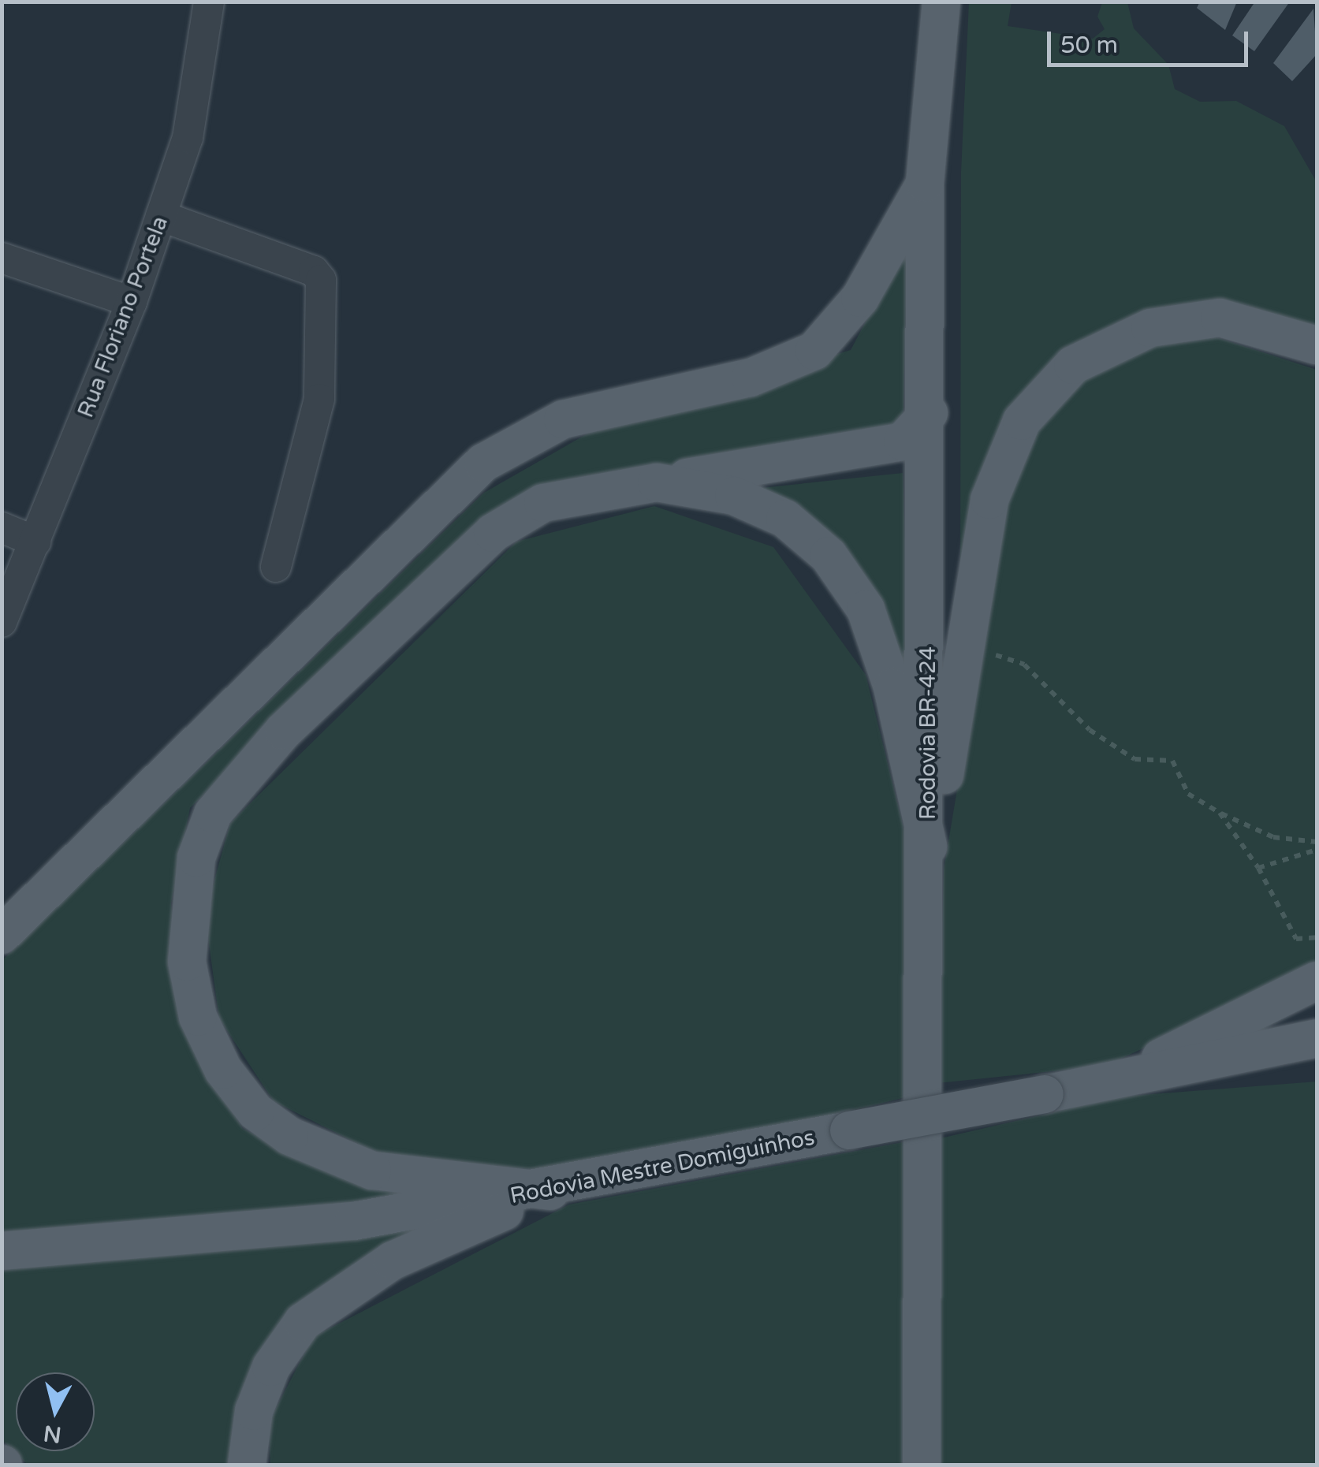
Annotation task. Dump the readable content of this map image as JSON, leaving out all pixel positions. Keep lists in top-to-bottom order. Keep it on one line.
{"streets":{"main road":["Rodovia BR-424","Rodovia Mestre Domiguinhos"],"street":["Rua Floriano Portela"]},"scale_bar":"50 m","north":"bottom"}
